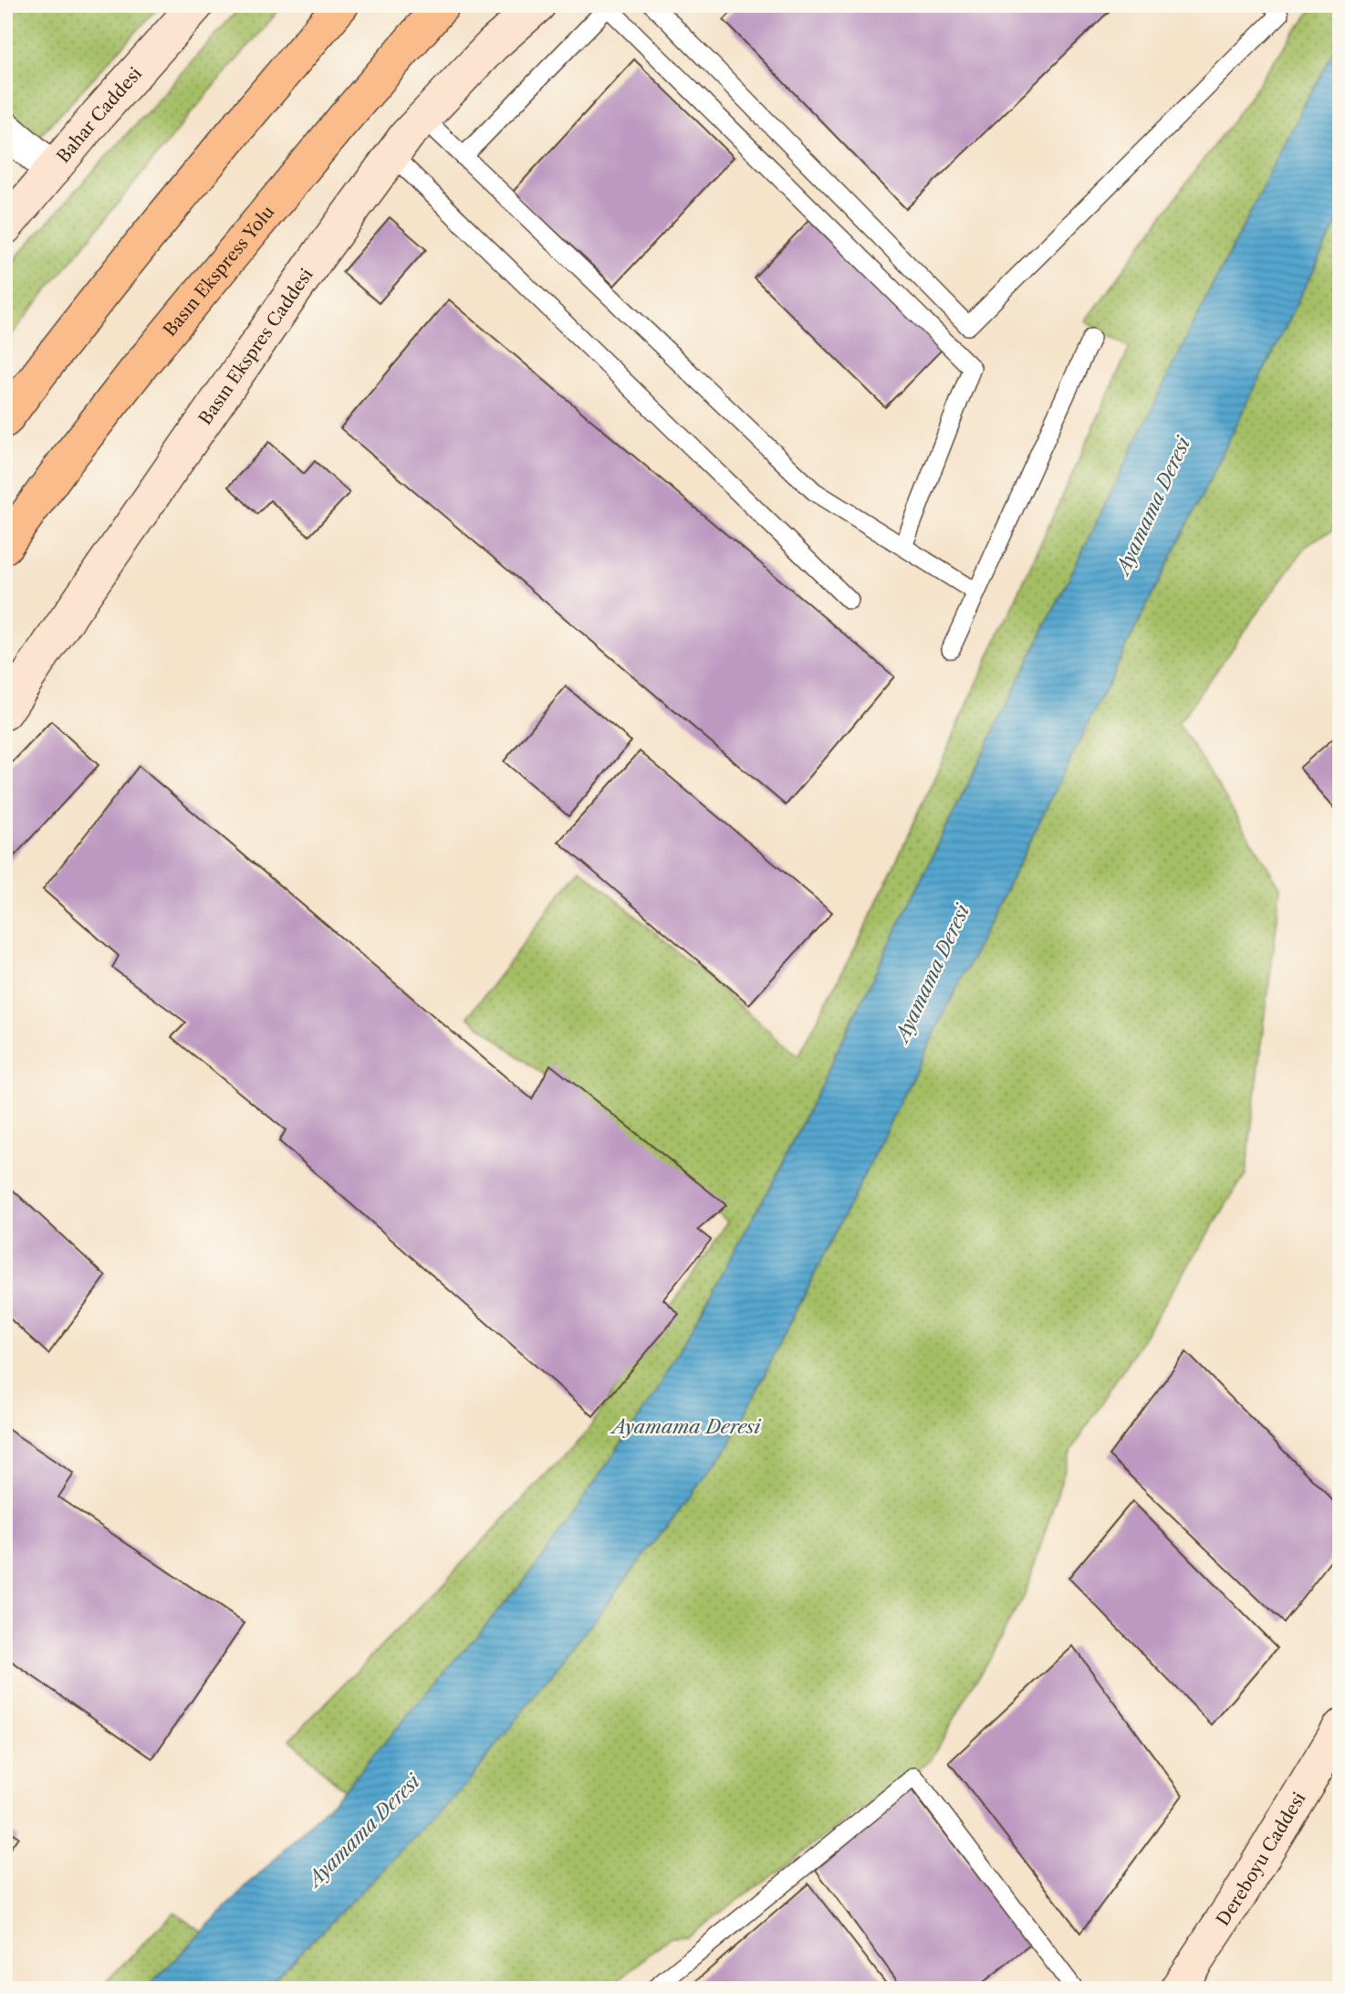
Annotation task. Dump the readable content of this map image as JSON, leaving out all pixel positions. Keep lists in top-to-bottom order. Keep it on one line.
{"streets":{"highway":["Basın Ekspress Yolu"],"main road":["Bahar Caddesi","Basın Ekspres Caddesi","Dereboyu Caddesi"]},"water":["Ayamama Deresi"]}
